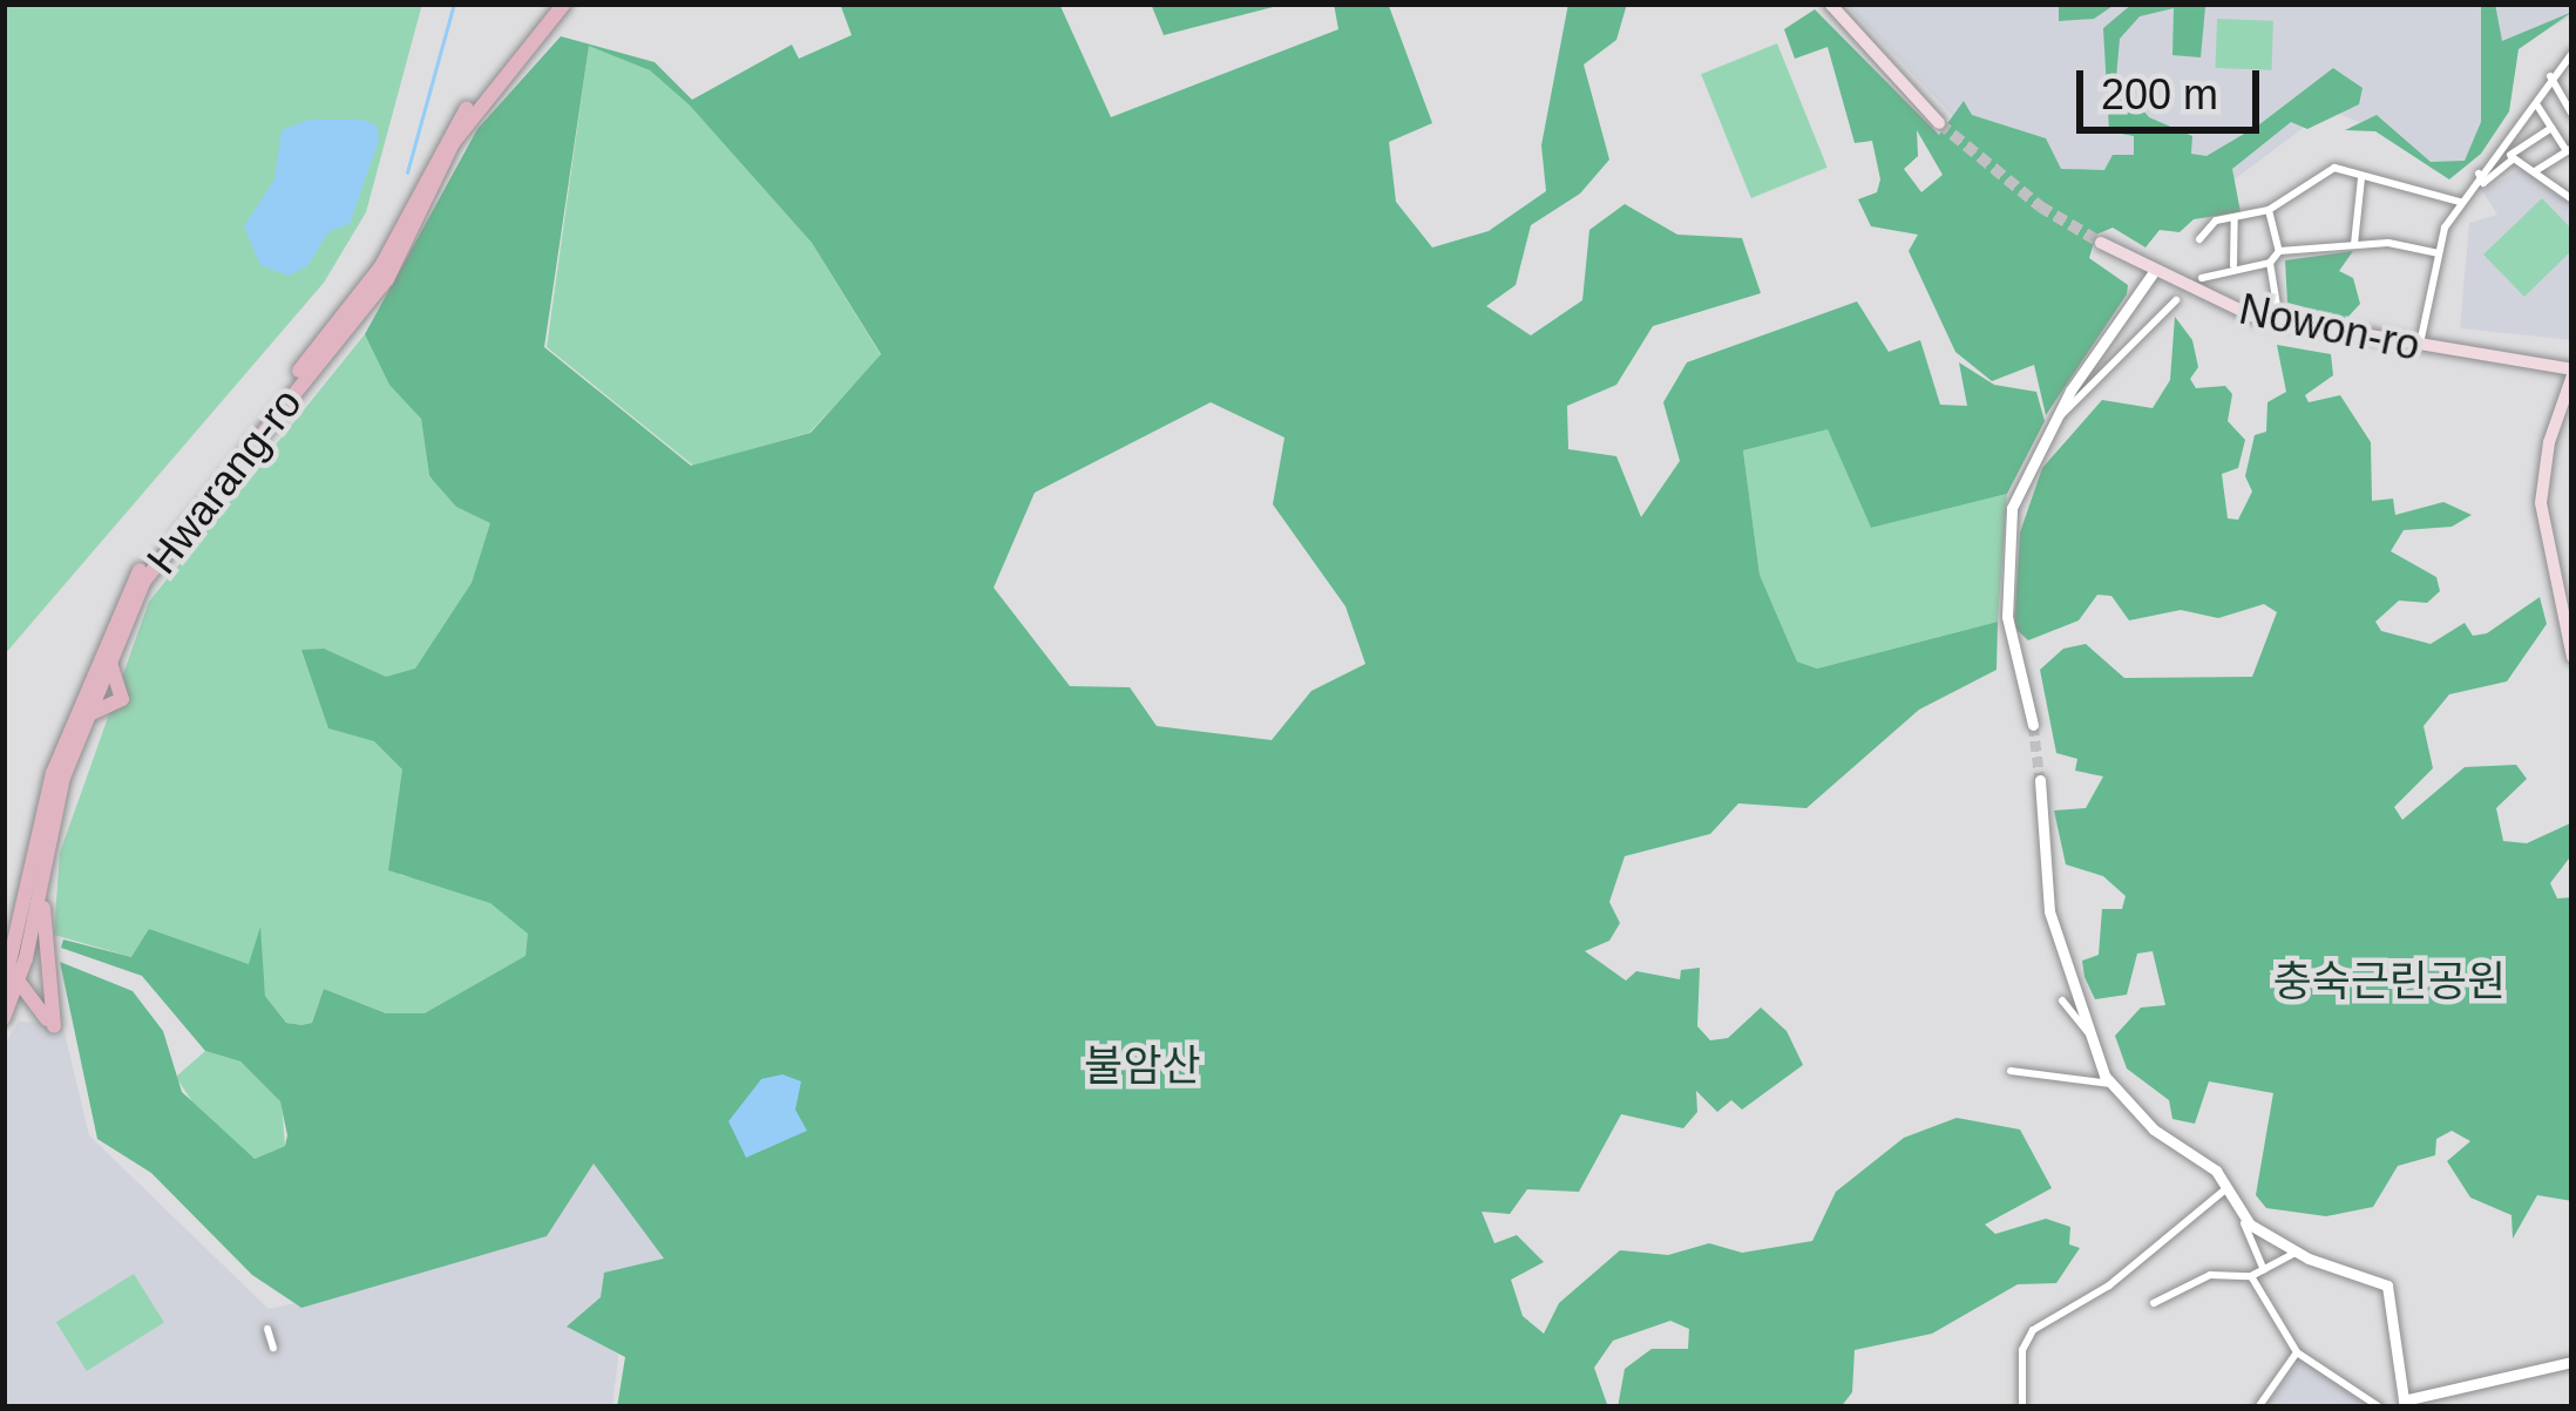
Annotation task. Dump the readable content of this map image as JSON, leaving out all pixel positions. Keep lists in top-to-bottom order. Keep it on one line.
{"streets":{"main road":["Nowon-ro","Hwarang-ro"]},"parks":["충숙근린공원","불암산"],"scale_bar":"200 m"}
